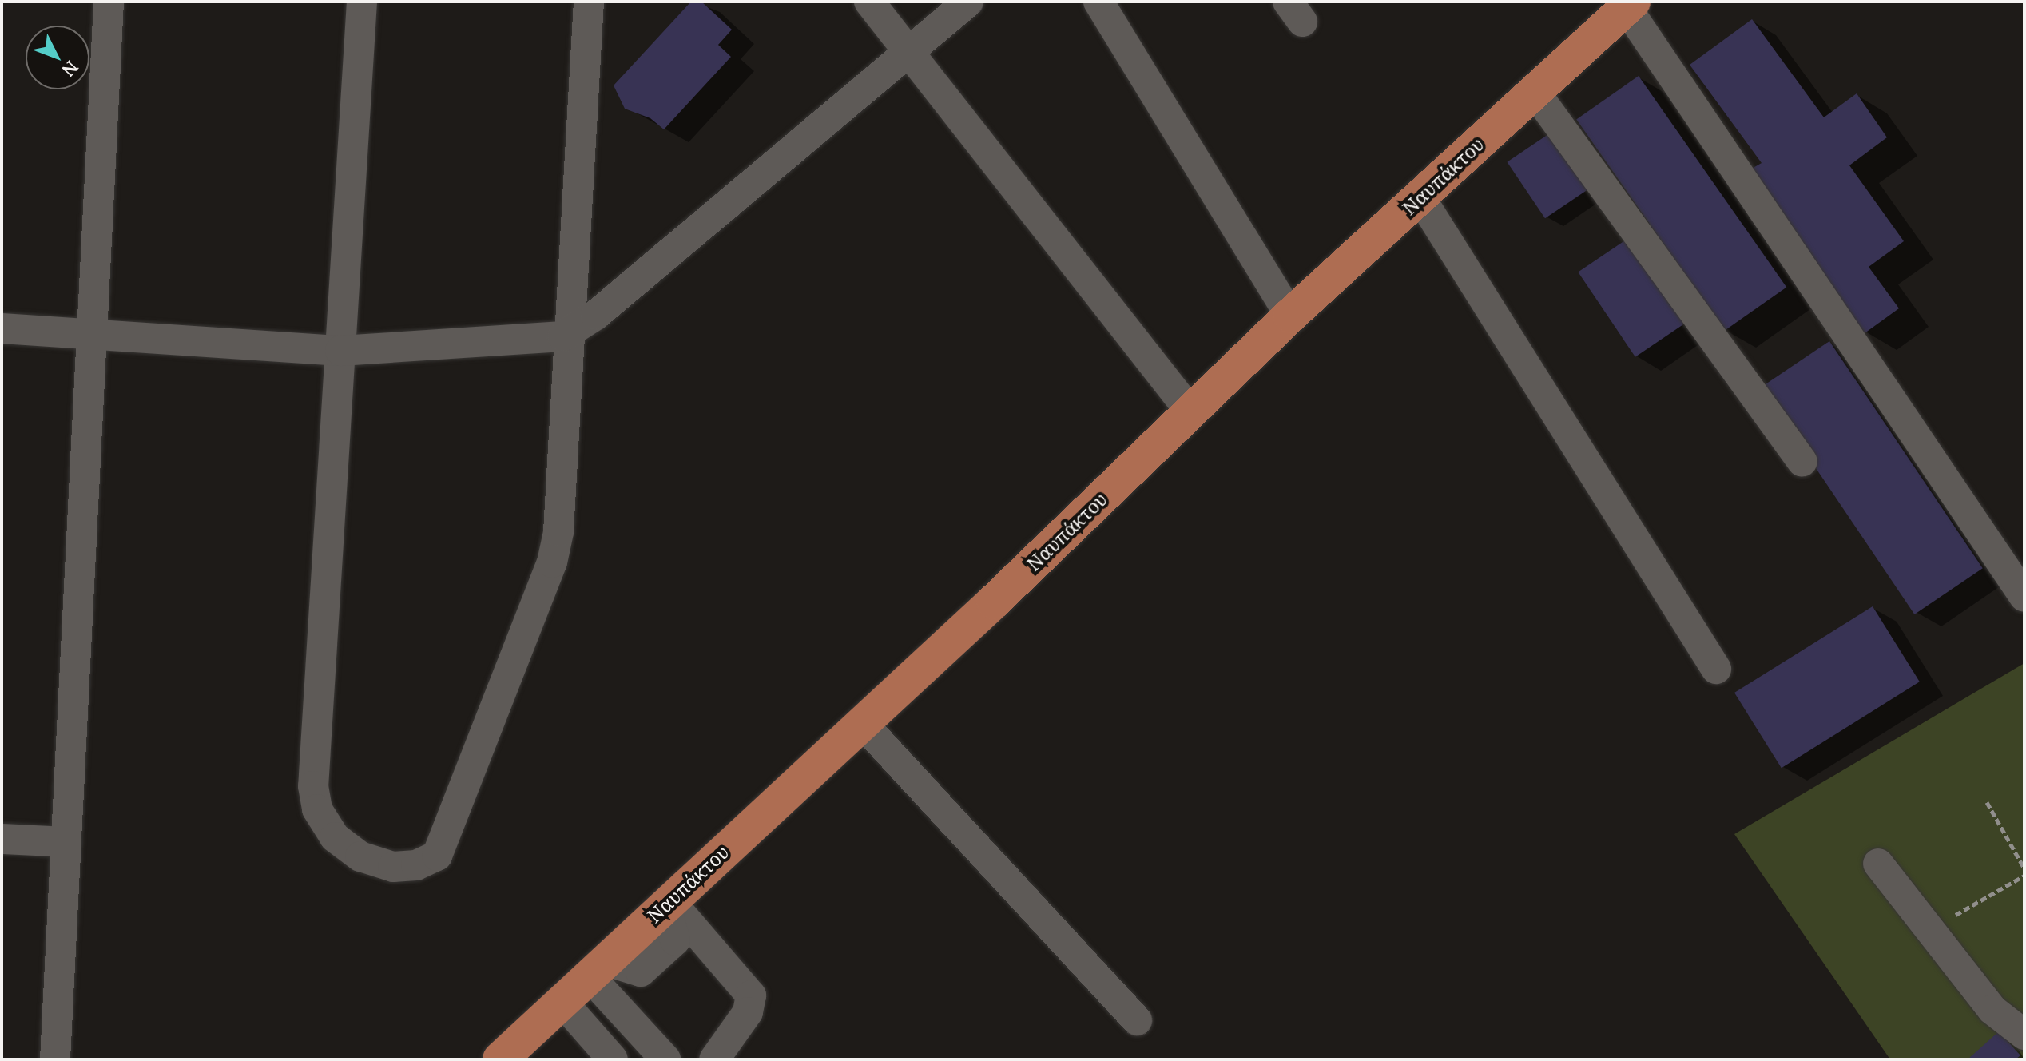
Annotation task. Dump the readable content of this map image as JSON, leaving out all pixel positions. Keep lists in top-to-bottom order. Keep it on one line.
{"streets":{"main road":["Ναυπάκτου"]},"north":"bottom right"}
